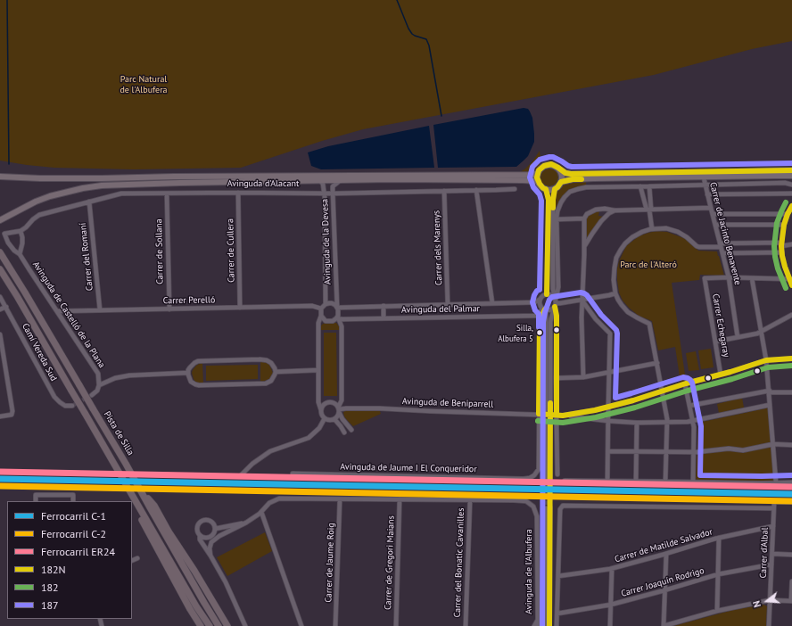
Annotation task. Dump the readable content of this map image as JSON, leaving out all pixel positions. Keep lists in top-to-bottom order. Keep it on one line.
{"streets":{"highway":["Pista de Silla"],"main road":["Avinguda d'Alacant"],"street":["Carrer de Jacinto Benavente","Avinguda de la Devesa","Carrer dels Marenys","Carrer de Cullera","Carrer de Sollana","Carrer del Romaní","Carrer Perelló","Avinguda del Palmar","Avinguda de Castelló de la Plana","Carrer Echegaray","Camí Vereda Sud","Avinguda de Beniparrell","Avinguda de Jaume I El Conqueridor","Carrer de Matilde Salvador","Carrer d'Albal","Carrer de Jaume Roig","Carrer de Gregori Maians","Carrer del Bonatic Cavanilles","Avinguda de l'Albufera","Carrer Joaquín Rodrigo"]},"crossings":[["Avinguda d'Alacant","Avinguda de la Devesa"],["Avinguda d'Alacant","Carrer dels Marenys"],["Avinguda d'Alacant","Carrer de Cullera"],["Avinguda d'Alacant","Carrer de Sollana"],["Avinguda d'Alacant","Carrer del Romaní"],["Avinguda d'Alacant","Avinguda de Castelló de la Plana"],["Carrer de Jacinto Benavente","Carrer Echegaray"],["Avinguda de la Devesa","Carrer Perelló"],["Avinguda de la Devesa","Avinguda del Palmar"],["Carrer dels Marenys","Avinguda del Palmar"],["Carrer de Cullera","Carrer Perelló"],["Carrer de Sollana","Carrer Perelló"],["Carrer del Romaní","Carrer Perelló"],["Carrer Perelló","Avinguda del Palmar"],["Carrer Perelló","Avinguda de Castelló de la Plana"],["Avinguda de Beniparrell","Avinguda de Jaume I El Conqueridor"],["Carrer de Matilde Salvador","Carrer d'Albal"],["Carrer d'Albal","Carrer Joaquín Rodrigo"],["Carrer del Bonatic Cavanilles","Avinguda de l'Albufera"]],"parks":["Parc Natural de l'Albufera","Parc de l'Alteró"],"places":["Silla, Albufera 5"],"lines":["transit line 187","transit line 182N","transit line 182","rail line ER24","rail line C-1","rail line C-2"],"legend":["Ferrocarril C-1","Ferrocarril C-2","Ferrocarril ER24","182N","182","187"],"north":"left"}
